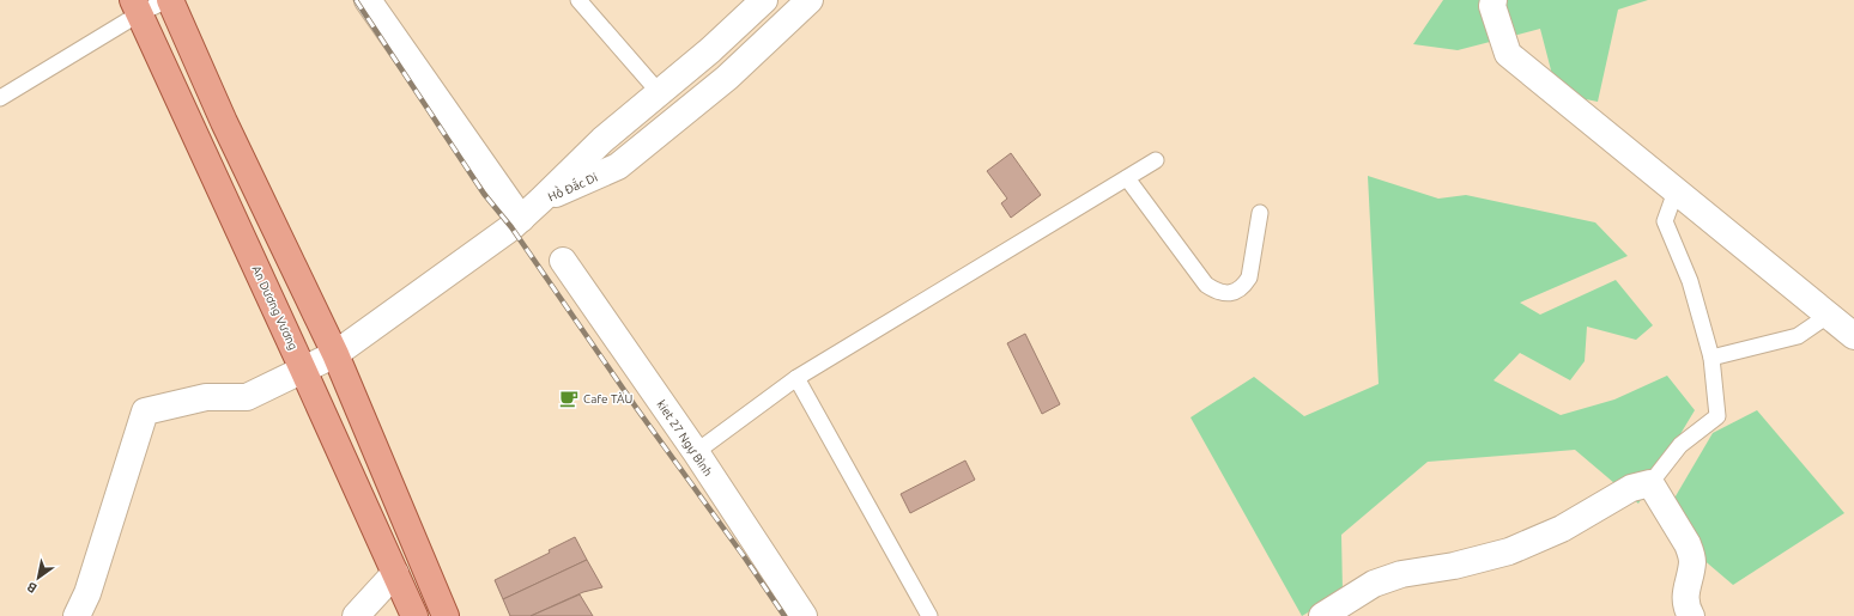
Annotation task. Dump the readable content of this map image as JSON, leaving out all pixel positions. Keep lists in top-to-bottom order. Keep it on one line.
{"streets":{"main road":["An Dương Vương"],"street":["Hồ Đắc Di","kiet 27 Ngự Bình"]},"places":{"cafe":["Cafe TÀU"]},"north":"bottom left"}
